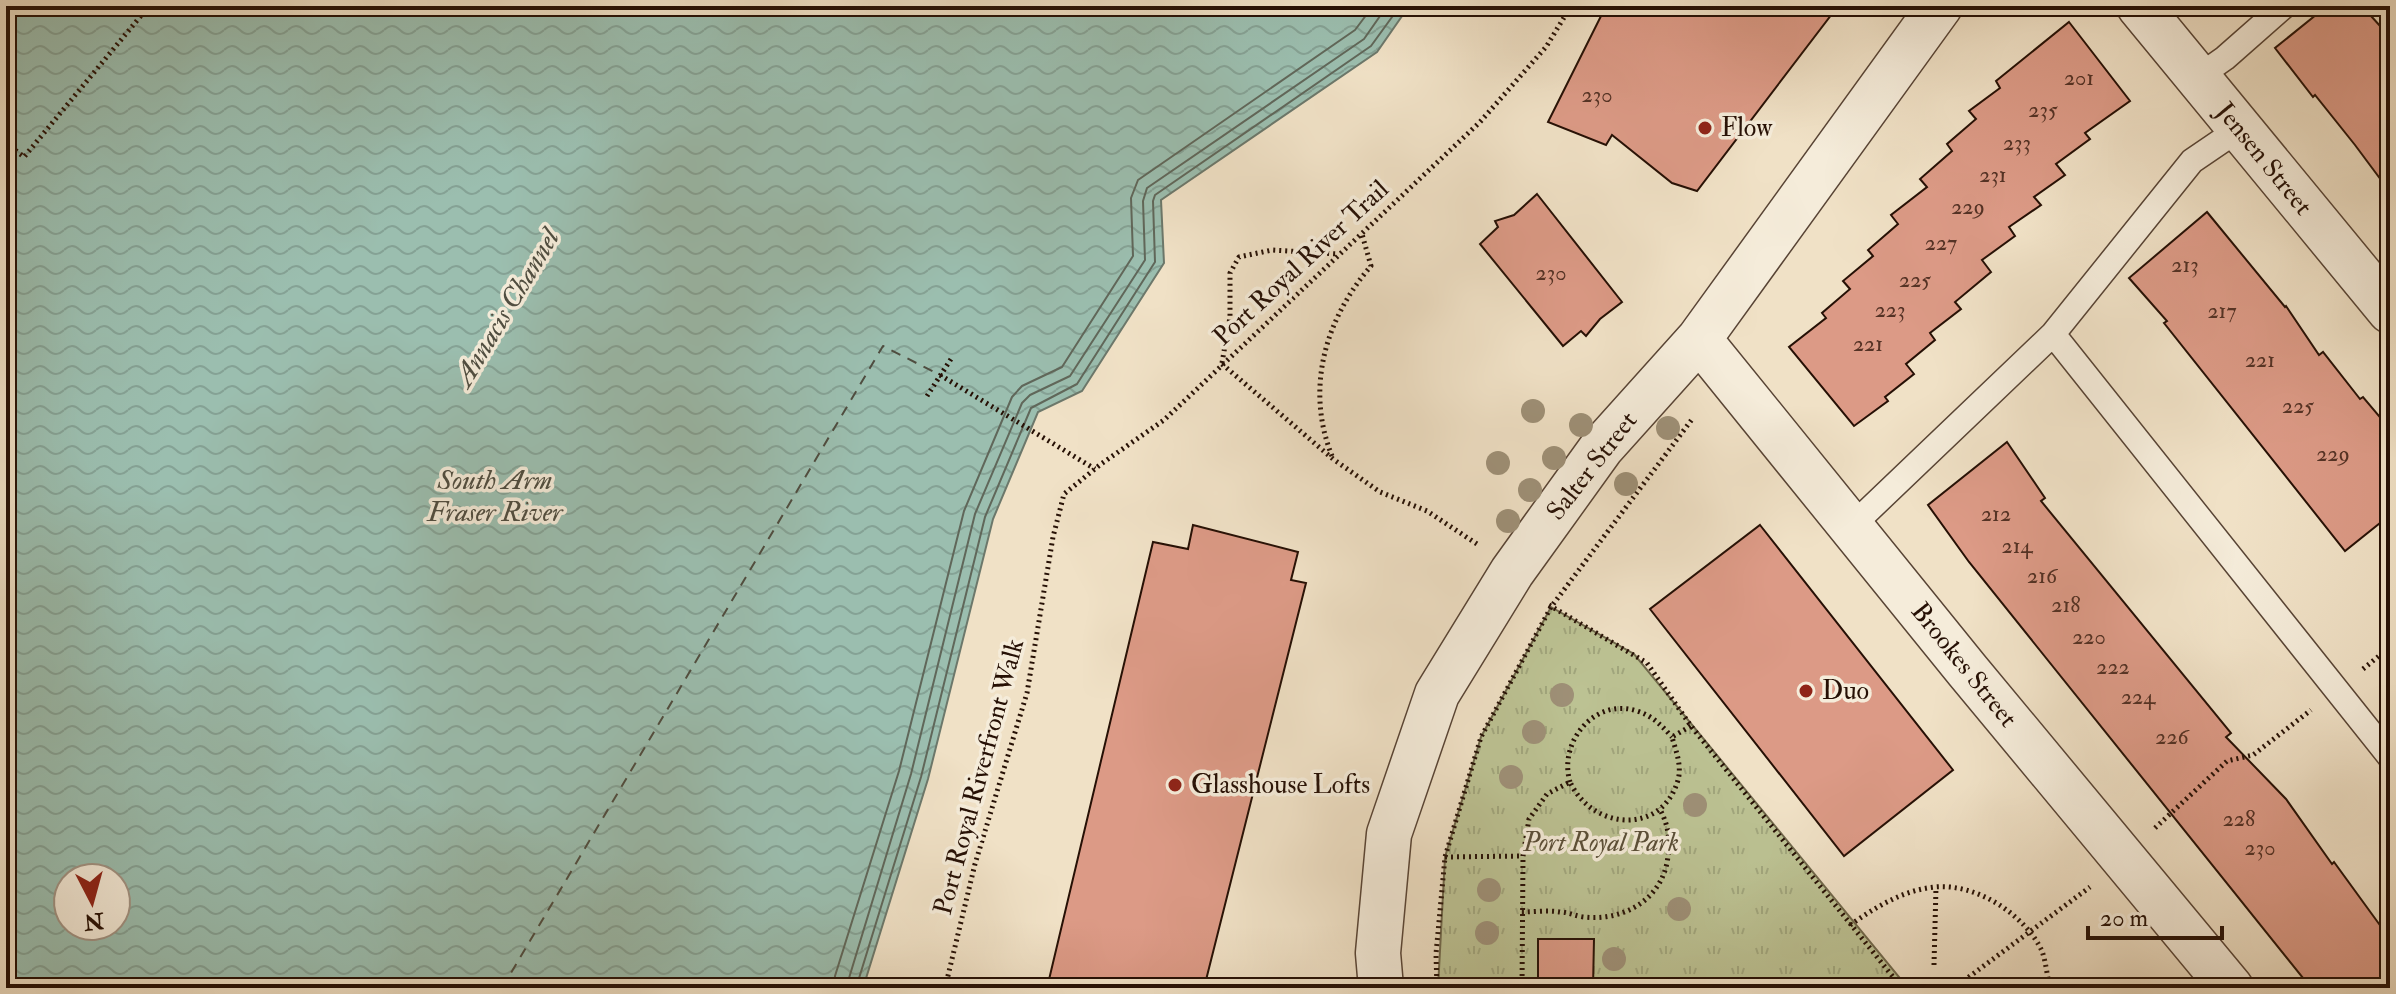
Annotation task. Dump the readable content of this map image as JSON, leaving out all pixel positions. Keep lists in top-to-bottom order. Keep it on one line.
{"streets":{"street":["Jensen Street","Salter Street","Brookes Street"],"path":["Port Royal River Trail","Port Royal Riverfront Walk"]},"crossings":[["Port Royal River Trail","Port Royal Riverfront Walk"],["Salter Street","Brookes Street"]],"water":["Annacis Channel","South Arm Fraser River"],"parks":["Port Royal Park"],"places":["Flow","Duo","Glasshouse Lofts"],"house_numbers":["201","230","235","233","231","229","227","213","230","225","223","217","221","221","225","229","212","214","216","218","220","222","224","226","228","230"],"scale_bar":"20 m","north":"bottom"}
